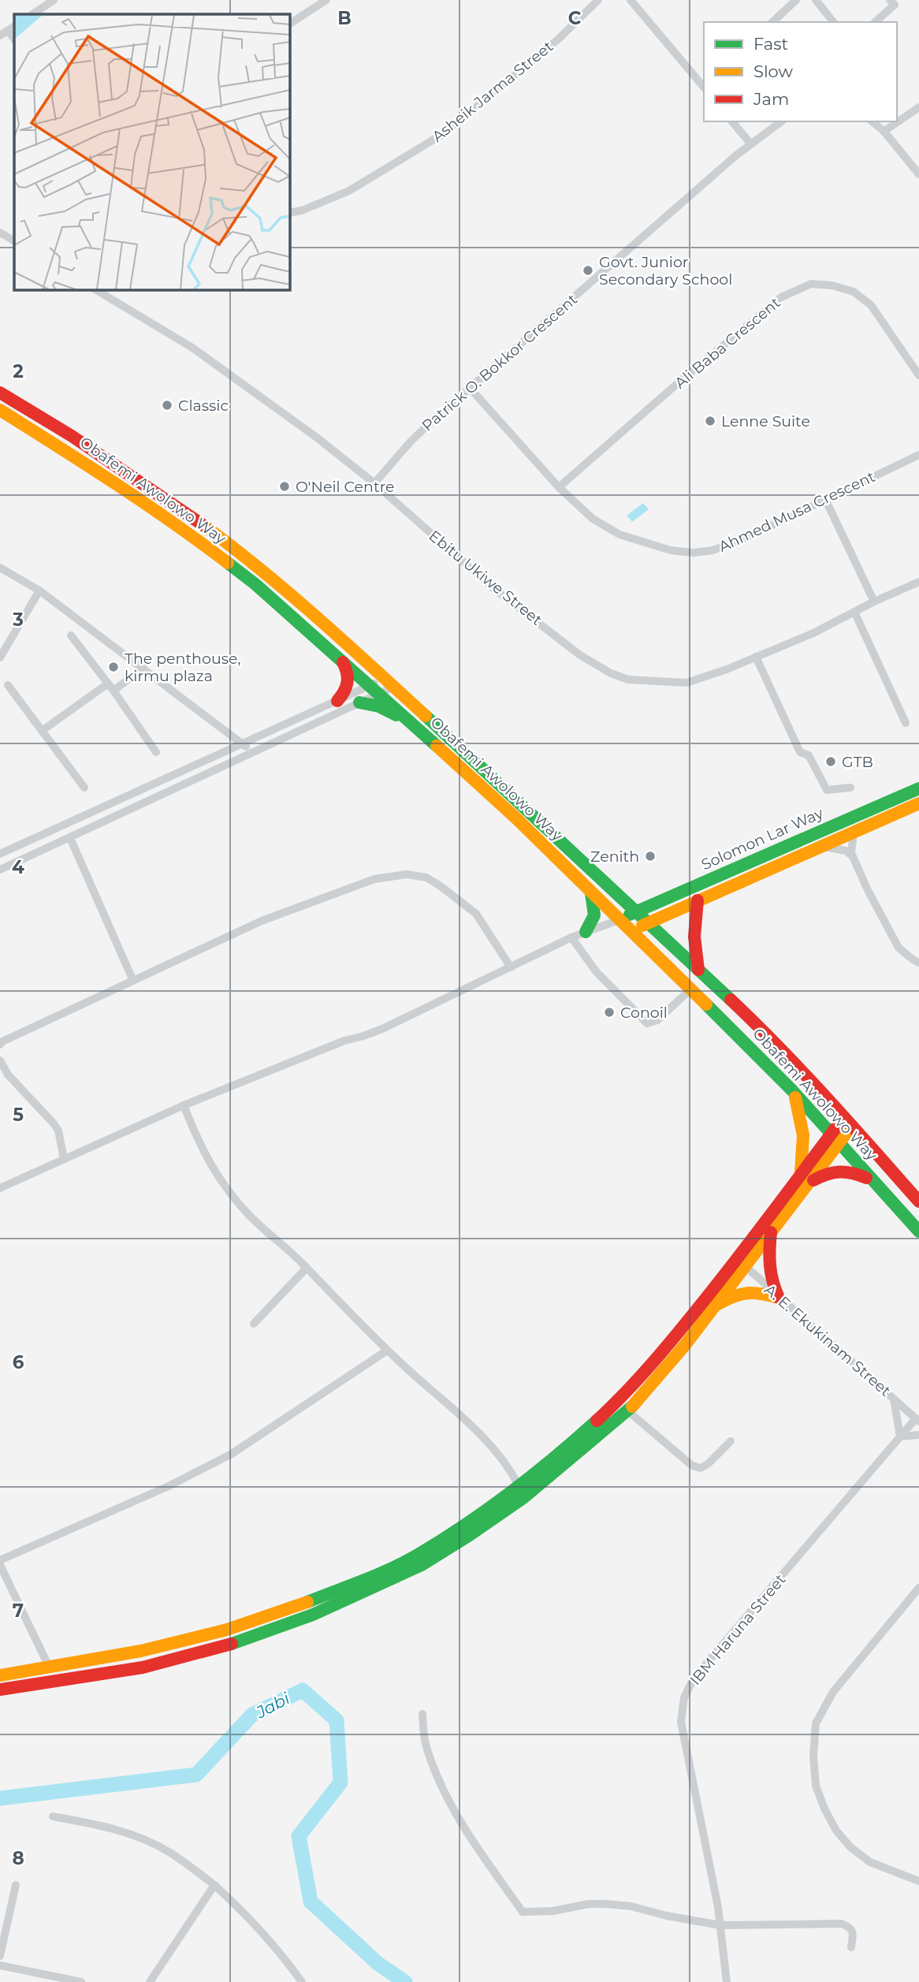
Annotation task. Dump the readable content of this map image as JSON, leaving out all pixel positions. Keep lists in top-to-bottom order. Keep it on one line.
{"streets":{"main road":["Obafemi Awolowo Way","Solomon Lar Way"],"street":["Asheik Jarma Street","Ali Baba Crescent","Patrick O. Bokkor Crescent","Ahmed Musa Crescent","Ebitu Ukiwe Street","A. E. Ekukinam Street","IBM Haruna Street"]},"crossings":[["Ali Baba Crescent","Ahmed Musa Crescent"],["Patrick O. Bokkor Crescent","Ahmed Musa Crescent"],["Patrick O. Bokkor Crescent","Ebitu Ukiwe Street"],["Obafemi Awolowo Way","Solomon Lar Way"],["A. E. Ekukinam Street","IBM Haruna Street"]],"water":["Jabi"],"places":["Govt. Junior Secondary School","Classic","Lenne Suite","O'Neil Centre","The penthouse, kirmu plaza","GTB","Zenith","Conoil"],"legend":["Fast","Slow","Jam"],"grid":{"columns":["B","C"],"rows":["2","3","4","5","6","7","8"]}}
